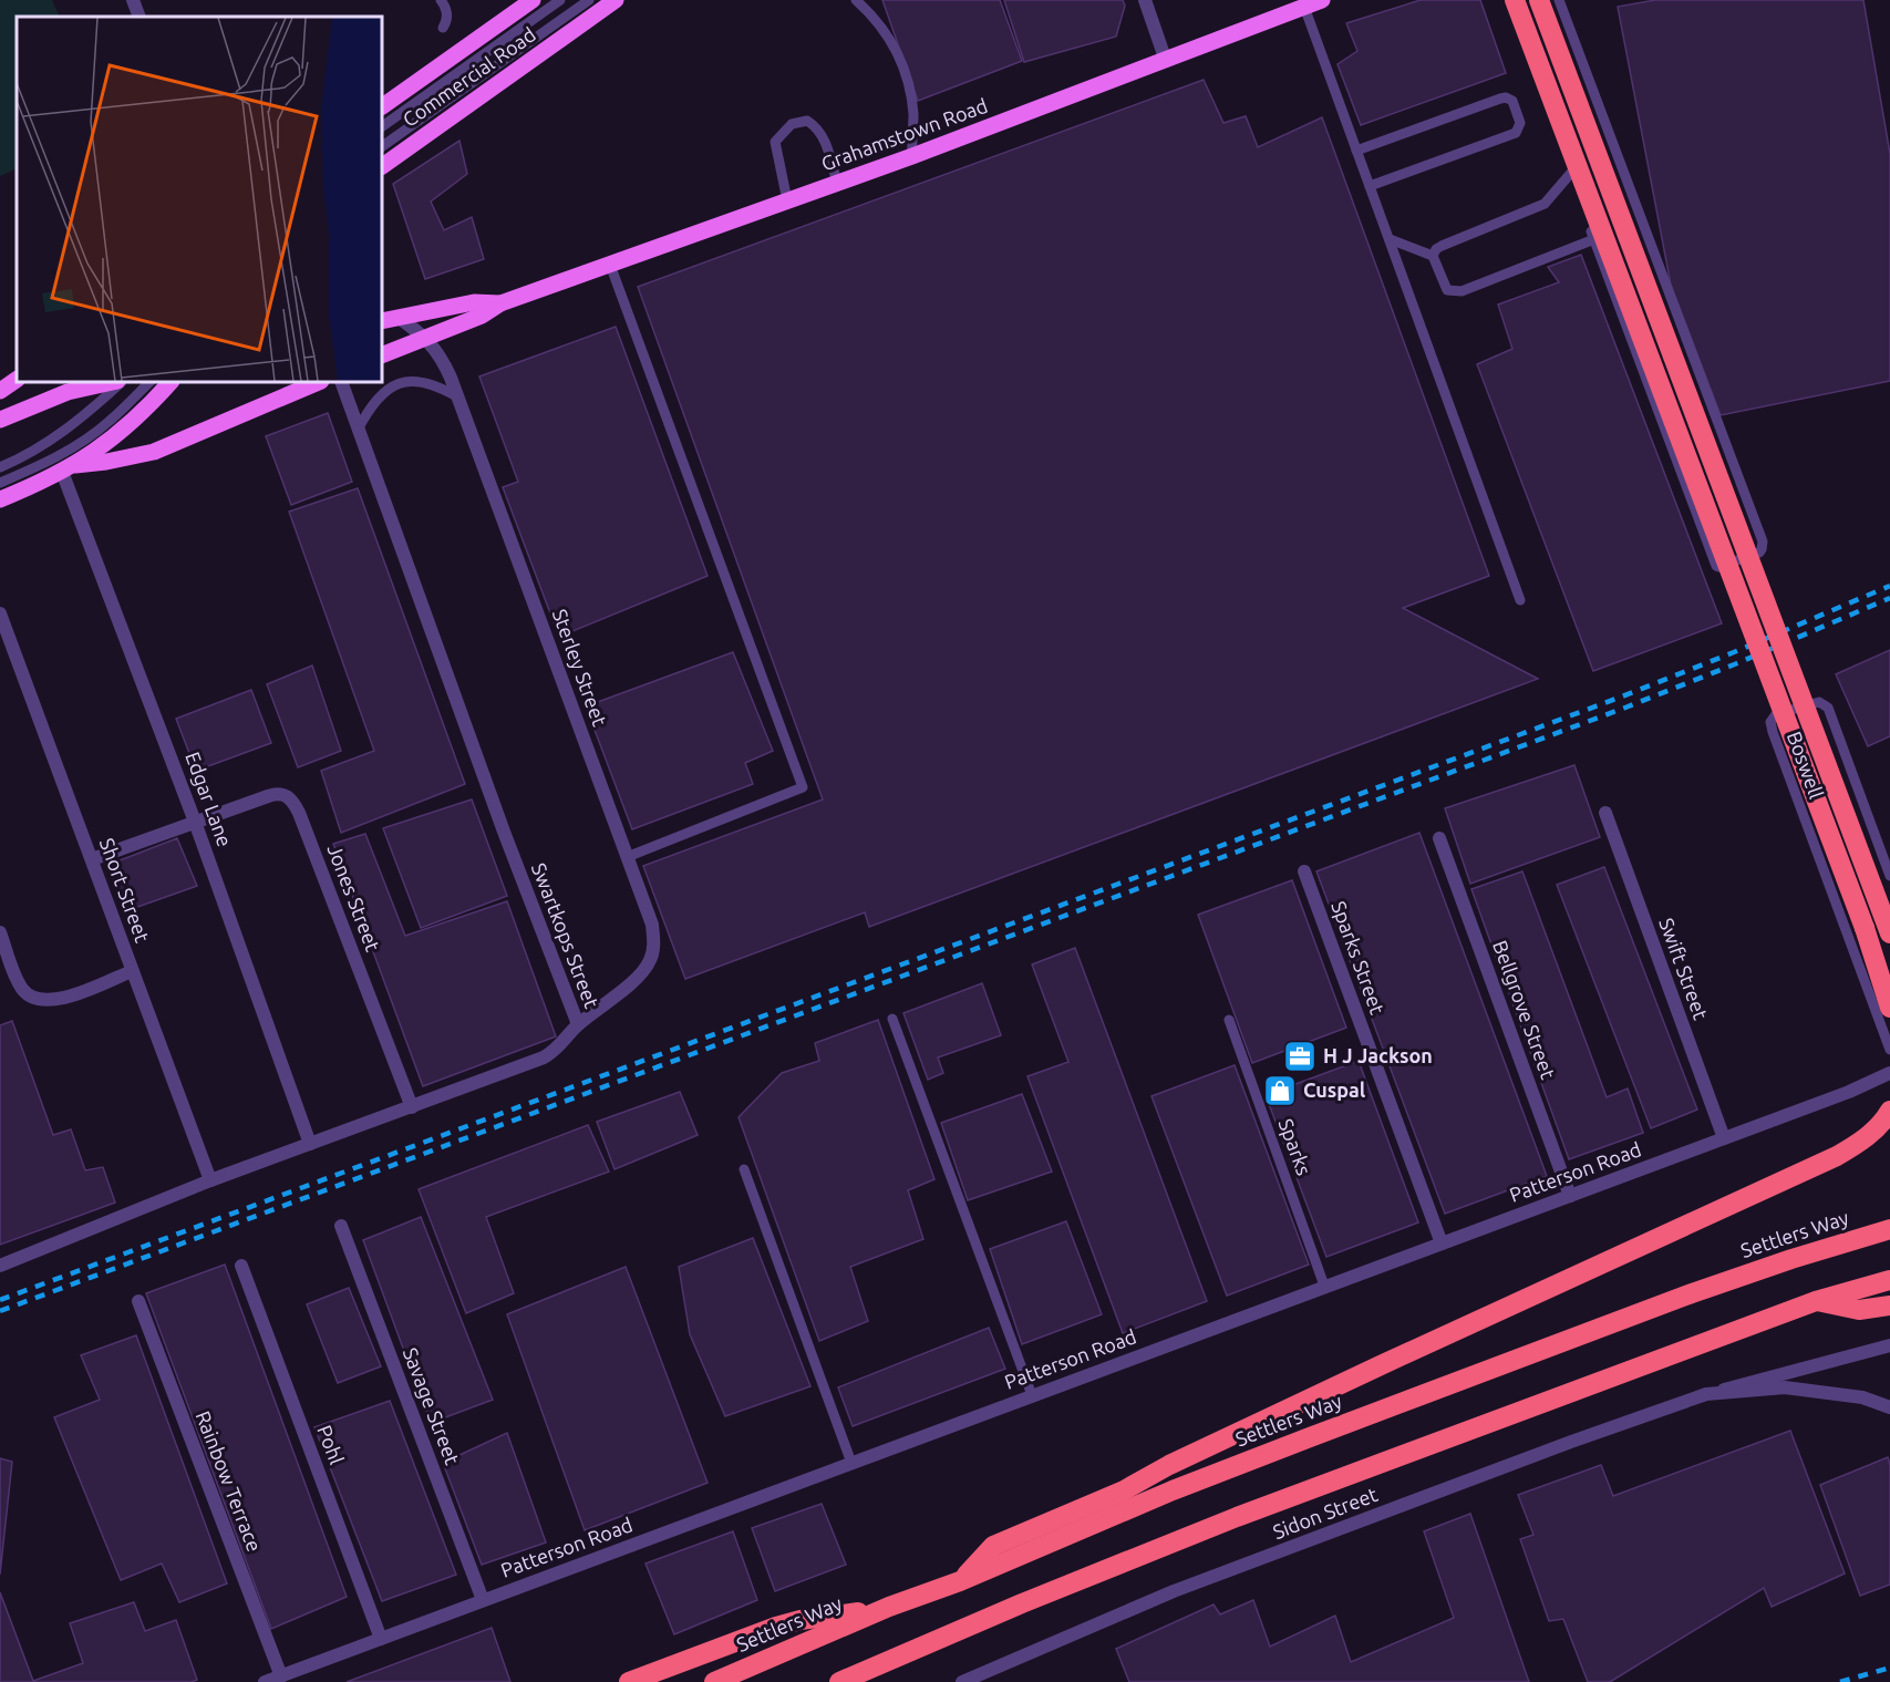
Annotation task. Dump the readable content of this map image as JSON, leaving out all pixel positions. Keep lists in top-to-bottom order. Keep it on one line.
{"streets":{"highway":["Settlers Way"],"main road":["Commercial Road","Grahamstown Road"],"street":["Sterley Street","Edgar Lane","Short Street","Jones Street","Swartkops Street","Sparks Street","Swift Street","Bellgrove Street","Patterson Road","Savage Street","Pohl","Rainbow Terrace","Sidon Street"],"lane":["Boswell","Sparks"]},"crossings":[["Grahamstown Road","Sterley Street"],["Sterley Street","Swartkops Street"],["Edgar Lane","Jones Street"],["Edgar Lane","Swartkops Street"],["Short Street","Jones Street"],["Short Street","Swartkops Street"],["Jones Street","Swartkops Street"],["Sparks Street","Patterson Road"],["Swift Street","Patterson Road"],["Bellgrove Street","Patterson Road"],["Sparks","Patterson Road"],["Patterson Road","Savage Street"],["Patterson Road","Pohl"],["Patterson Road","Rainbow Terrace"]],"places":{"office":["H J Jackson"],"shop":["Cuspal"]}}
